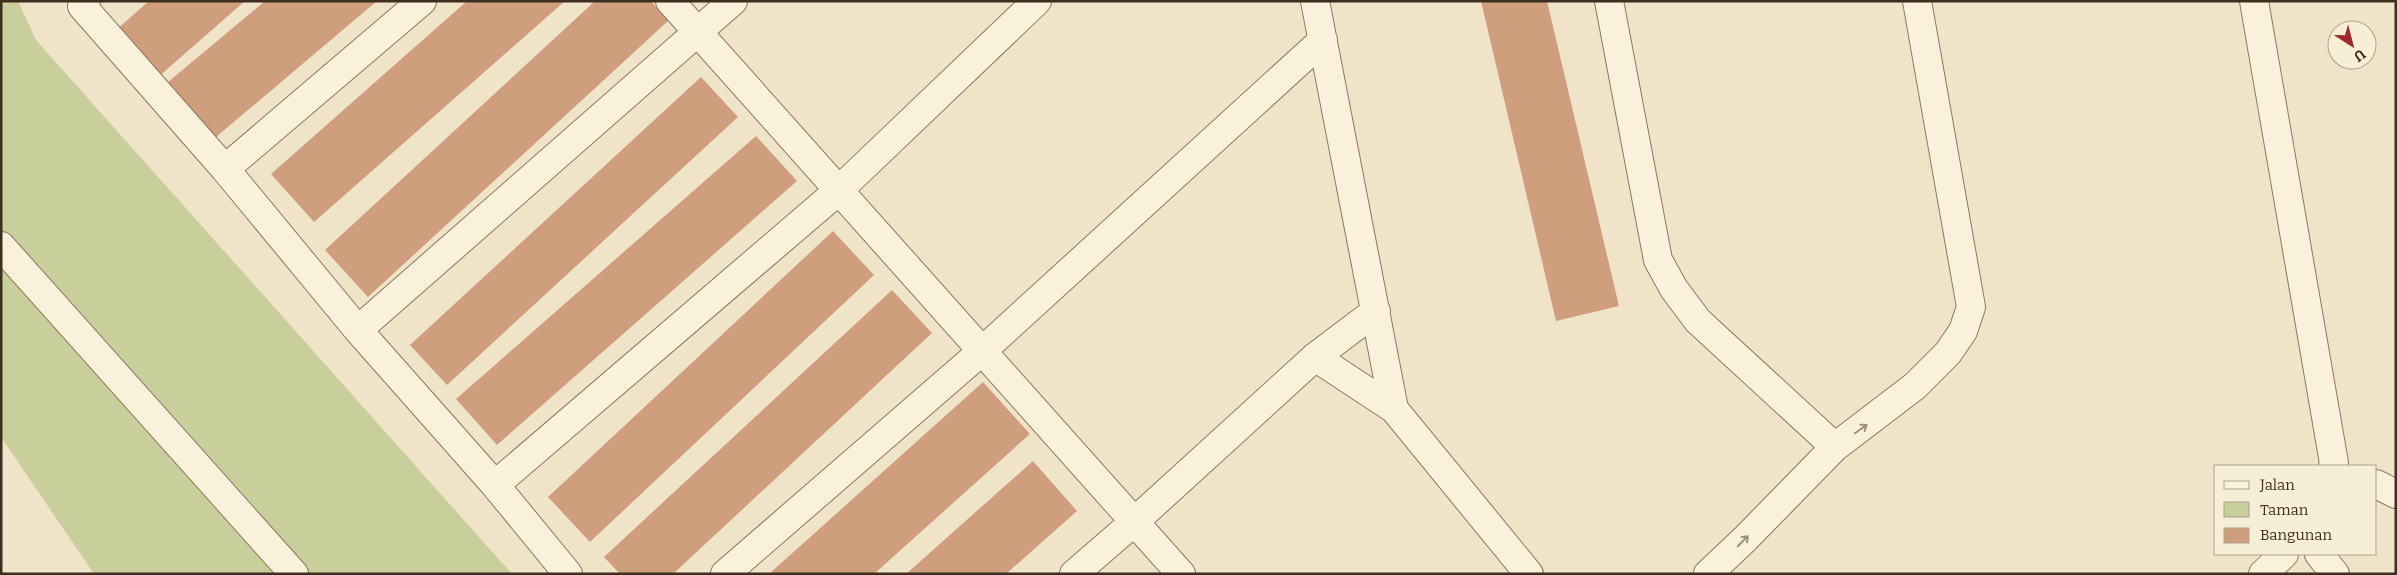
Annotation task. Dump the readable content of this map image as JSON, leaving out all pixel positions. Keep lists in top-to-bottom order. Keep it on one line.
{"legend":["Jalan","Taman","Bangunan"],"north":"bottom right"}
